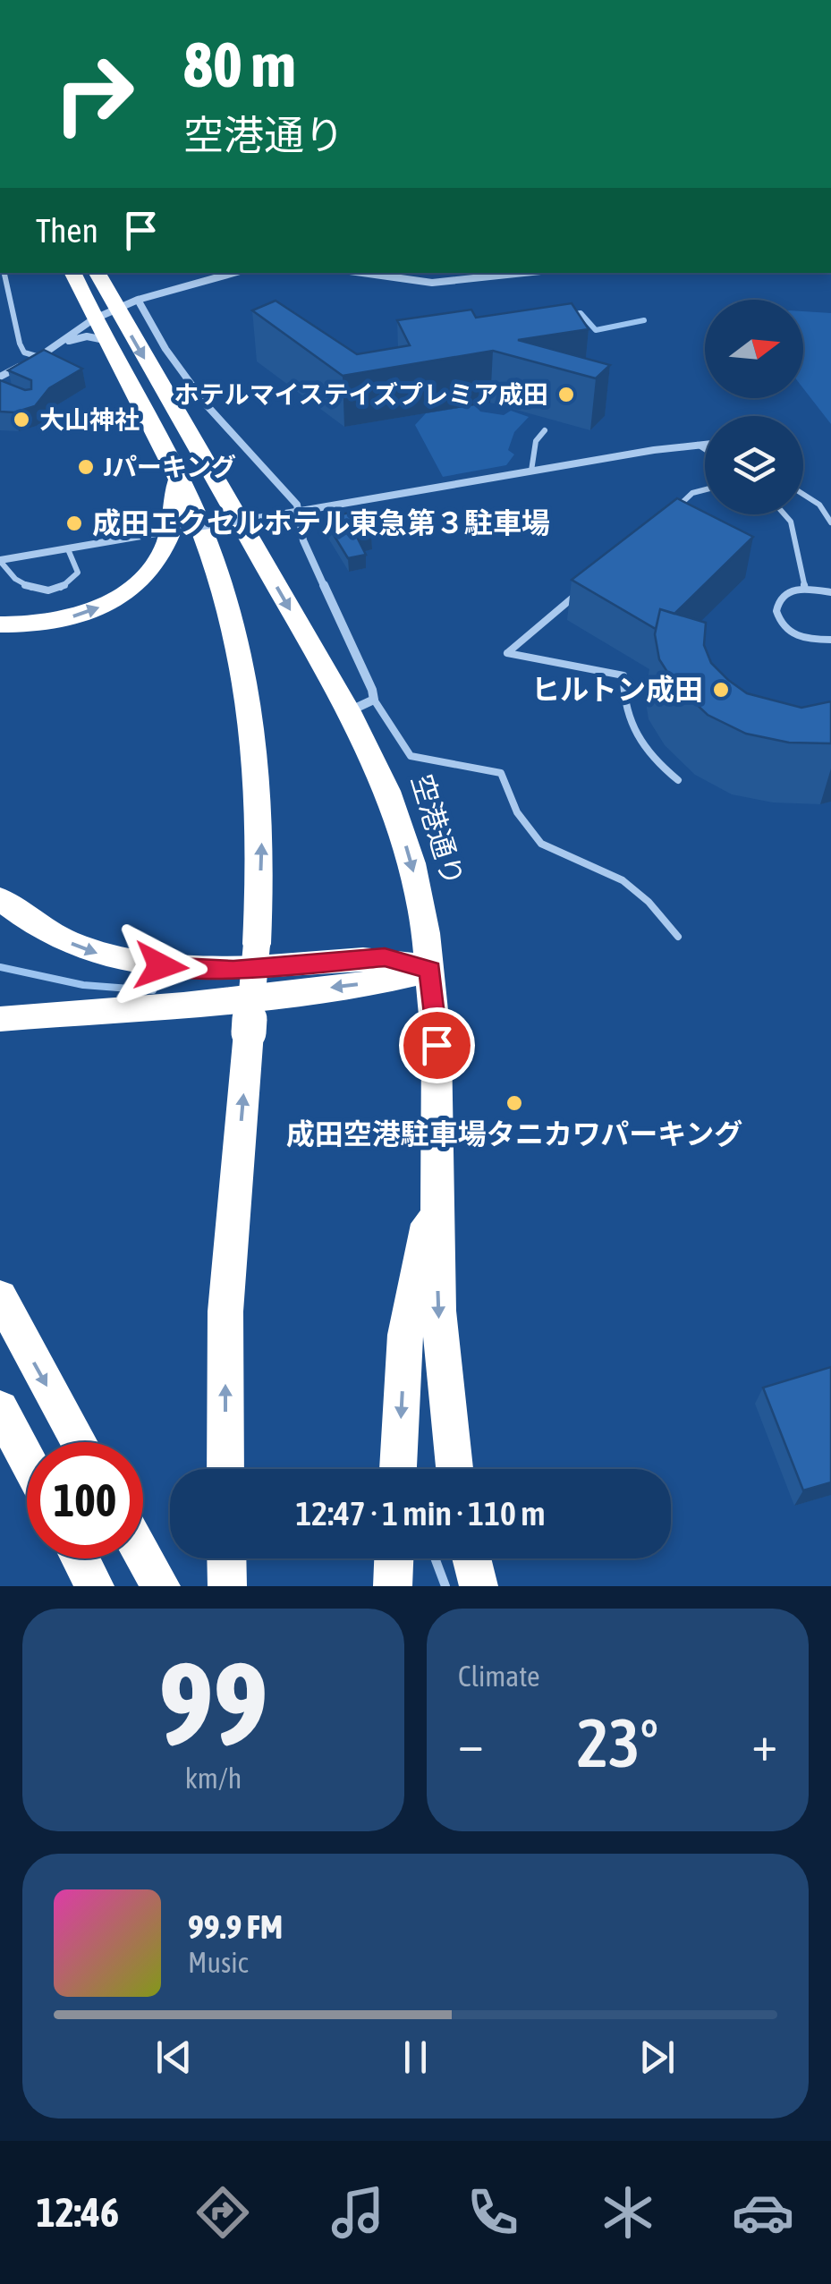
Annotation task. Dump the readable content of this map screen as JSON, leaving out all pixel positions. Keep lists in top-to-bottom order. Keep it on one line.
{"streets":{"highway":["空港通り"]},"places":["ホテルマイステイズプレミア成田","大山神社","Jパーキング","成田エクセルホテル東急第３駐車場","ヒルトン成田","成田空港駐車場タニカワパーキング"],"north":"right","page":{"turn":["80 m","空港通り"],"then":"Then","limit":"100","trip":"12:47 · 1 min · 110 m","tile":[["99","km/h"],"Climate"],"heat":["−","23°","+"],"song":["99.9 FM","Music"],"tabs":"12:46"}}
